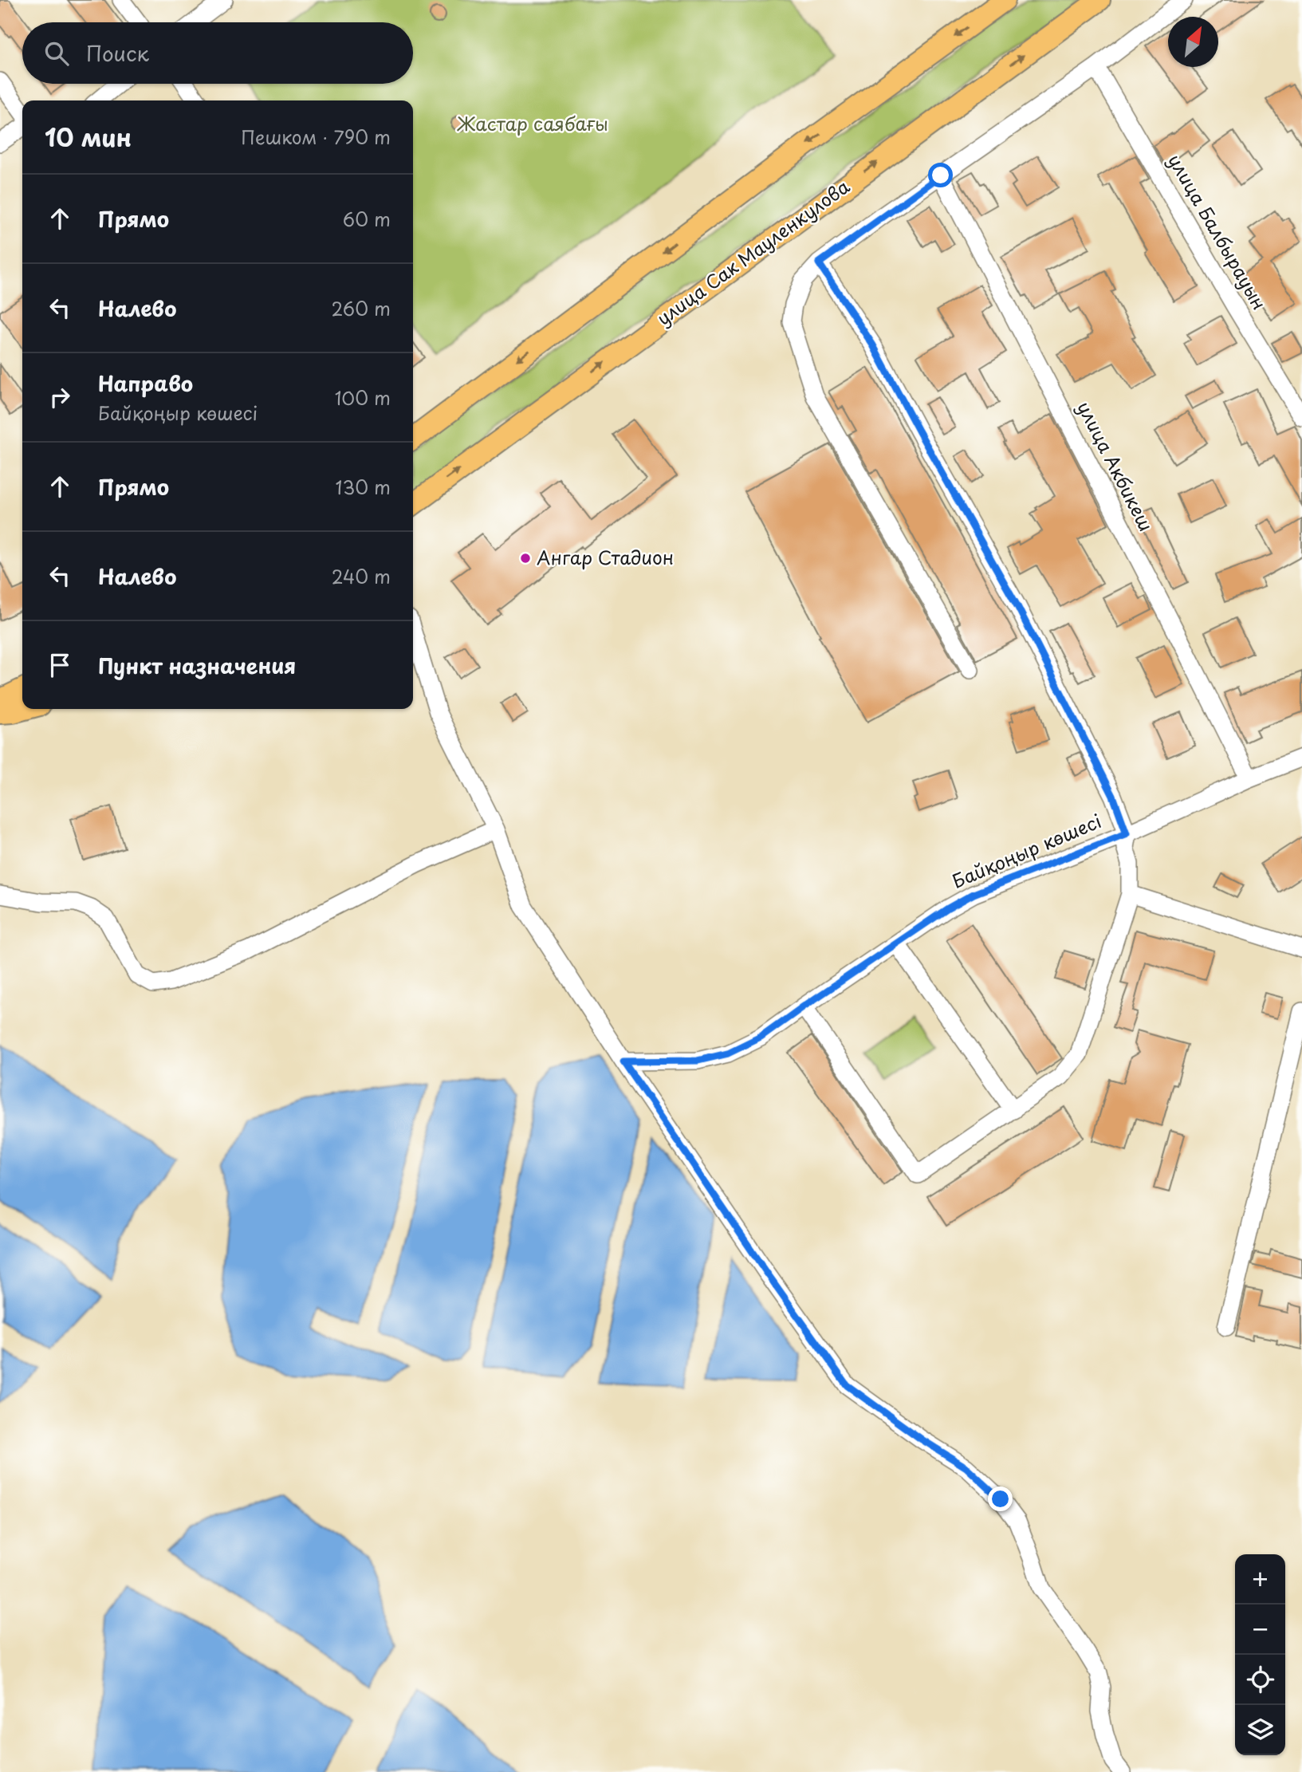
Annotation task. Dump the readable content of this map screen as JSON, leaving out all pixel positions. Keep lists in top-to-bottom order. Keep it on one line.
{"streets":{"main road":["улица Сак Мауленкулова"],"street":["улица Балбырауын","улица Акбикеш","Байқоңыр көшесі"]},"crossings":[["улица Акбикеш","Байқоңыр көшесі"]],"parks":["Жастар саябағы"],"places":["Ангар Стадион"],"north":"top right","page":{"search":"Поиск","heading":["10 мин","Пешком · 790 m"],"list":[["Прямо","60 m"],["Налево","260 m"],["Направо","Байқоңыр көшесі","100 m"],["Прямо","130 m"],["Налево","240 m"],"Пункт назначения"],"map_buttons":["+","−"]}}
